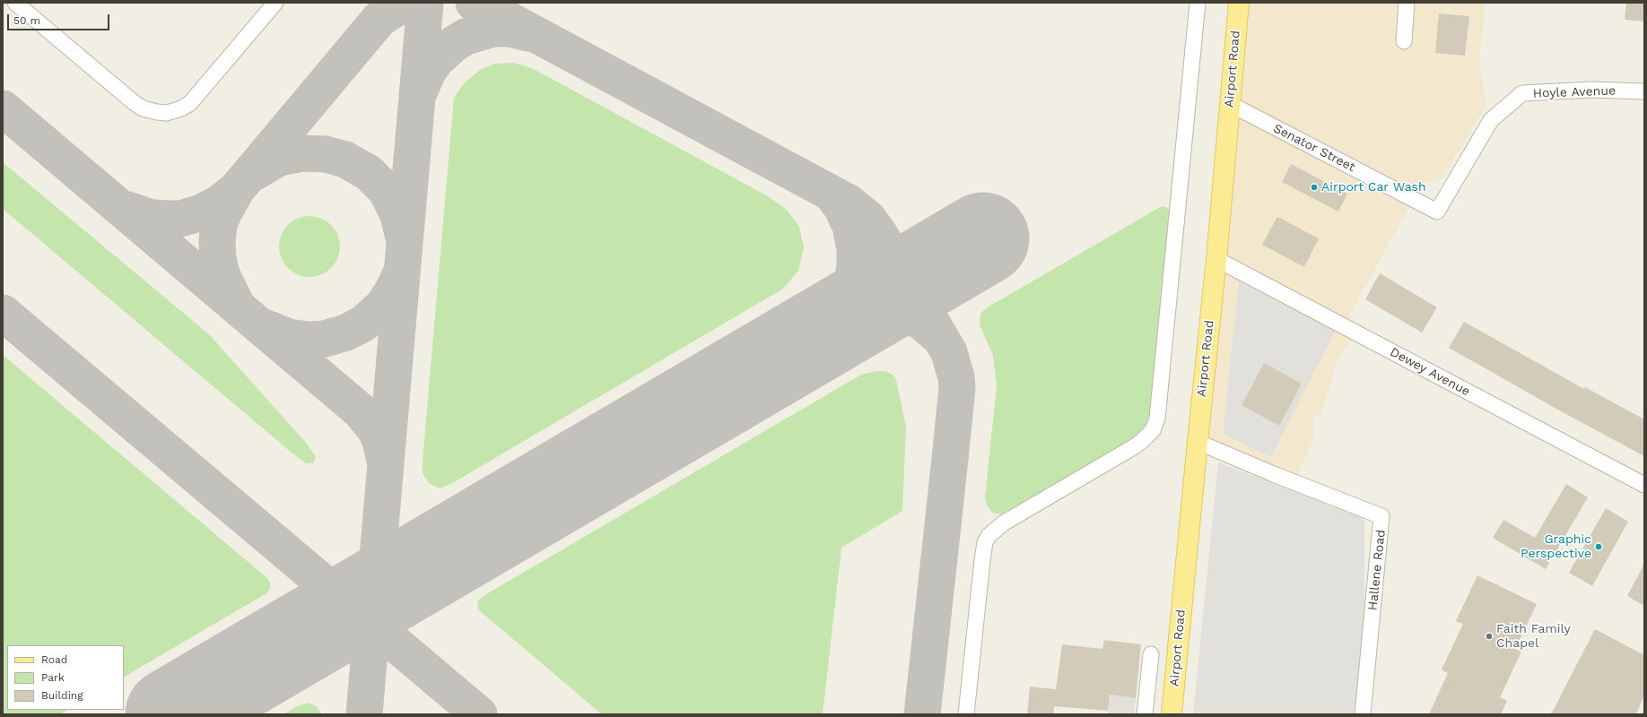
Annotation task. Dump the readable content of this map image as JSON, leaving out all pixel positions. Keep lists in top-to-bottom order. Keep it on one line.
{"streets":{"main road":["Airport Road"],"street":["Hoyle Avenue","Senator Street","Dewey Avenue","Hallene Road"]},"crossings":[["Airport Road","Senator Street"],["Airport Road","Dewey Avenue"],["Airport Road","Hallene Road"],["Hoyle Avenue","Senator Street"]],"places":["Airport Car Wash","Graphic Perspective","Faith Family Chapel"],"legend":["Road","Park","Building"],"scale_bar":"50 m"}
